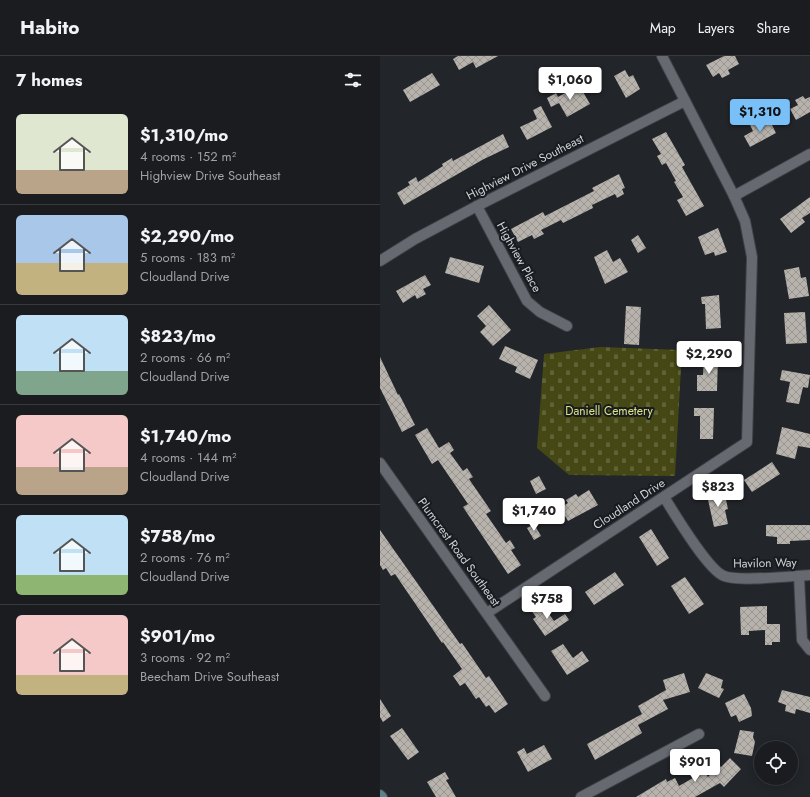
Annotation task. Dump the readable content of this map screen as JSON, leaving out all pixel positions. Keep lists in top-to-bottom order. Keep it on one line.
{"streets":{"street":["Highview Drive Southeast","Highview Place","Cloudland Drive","Plumcrest Road Southeast","Havilon Way"]},"crossings":[["Highview Drive Southeast","Highview Place"],["Highview Drive Southeast","Cloudland Drive"],["Cloudland Drive","Plumcrest Road Southeast"],["Cloudland Drive","Havilon Way"]],"parks":["Daniell Cemetery"],"page":{"header":"Habito","nav":["Map","Layers","Share"],"heading":"7 homes","price":["$1,060","$1,310","$2,290","$823","$1,740","$758","$901"],"list":[{"name":"$1,310/mo","note":"4 rooms · 152 m² · Highview Drive Southeast"},{"name":"$2,290/mo","note":"5 rooms · 183 m² · Cloudland Drive"},{"name":"$823/mo","note":"2 rooms · 66 m² · Cloudland Drive"},{"name":"$1,740/mo","note":"4 rooms · 144 m² · Cloudland Drive"},{"name":"$758/mo","note":"2 rooms · 76 m² · Cloudland Drive"},{"name":"$901/mo","note":"3 rooms · 92 m² · Beecham Drive Southeast"}]}}
